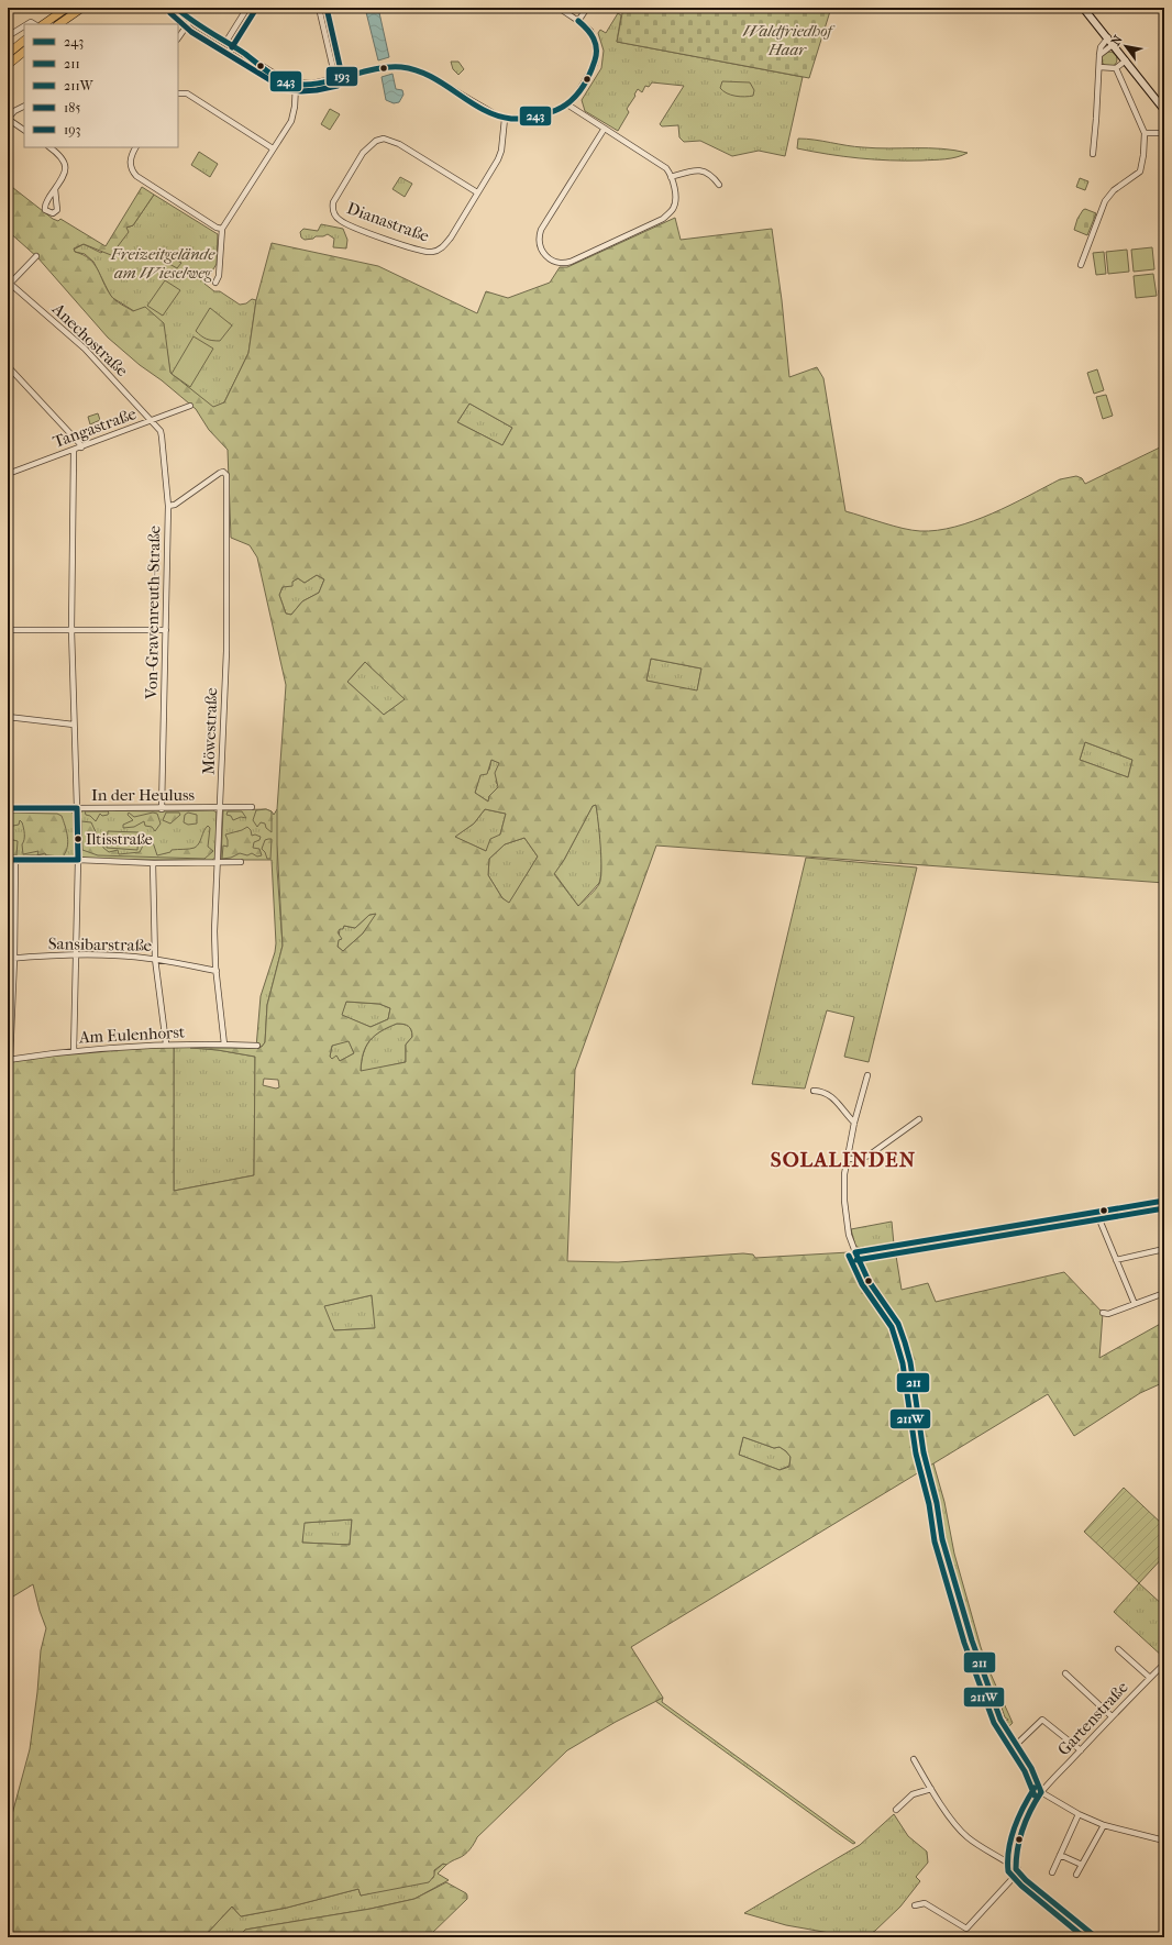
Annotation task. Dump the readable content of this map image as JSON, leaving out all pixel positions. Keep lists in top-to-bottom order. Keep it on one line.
{"streets":{"street":["Dianastraße","Anechostraße","Tangastraße","Von-Gravenreuth-Straße","Möwestraße","In der Heuluss","Sansibarstraße","Am Eulenhorst","Gartenstraße"]},"crossings":[["Anechostraße","Tangastraße"],["Anechostraße","Von-Gravenreuth-Straße"],["Tangastraße","Von-Gravenreuth-Straße"],["Von-Gravenreuth-Straße","Möwestraße"],["Von-Gravenreuth-Straße","In der Heuluss"],["Möwestraße","In der Heuluss"],["Möwestraße","Sansibarstraße"],["Möwestraße","Am Eulenhorst"]],"districts":["SOLALINDEN"],"parks":["Waldfriedhof Haar","Freizeitgelände am Wieselweg"],"places":["Iltisstraße"],"lines":["transit line 243","transit line 193","transit line 185","transit line 211","transit line 211W"],"legend":["243","211","211W","185","193"],"north":"top left"}
